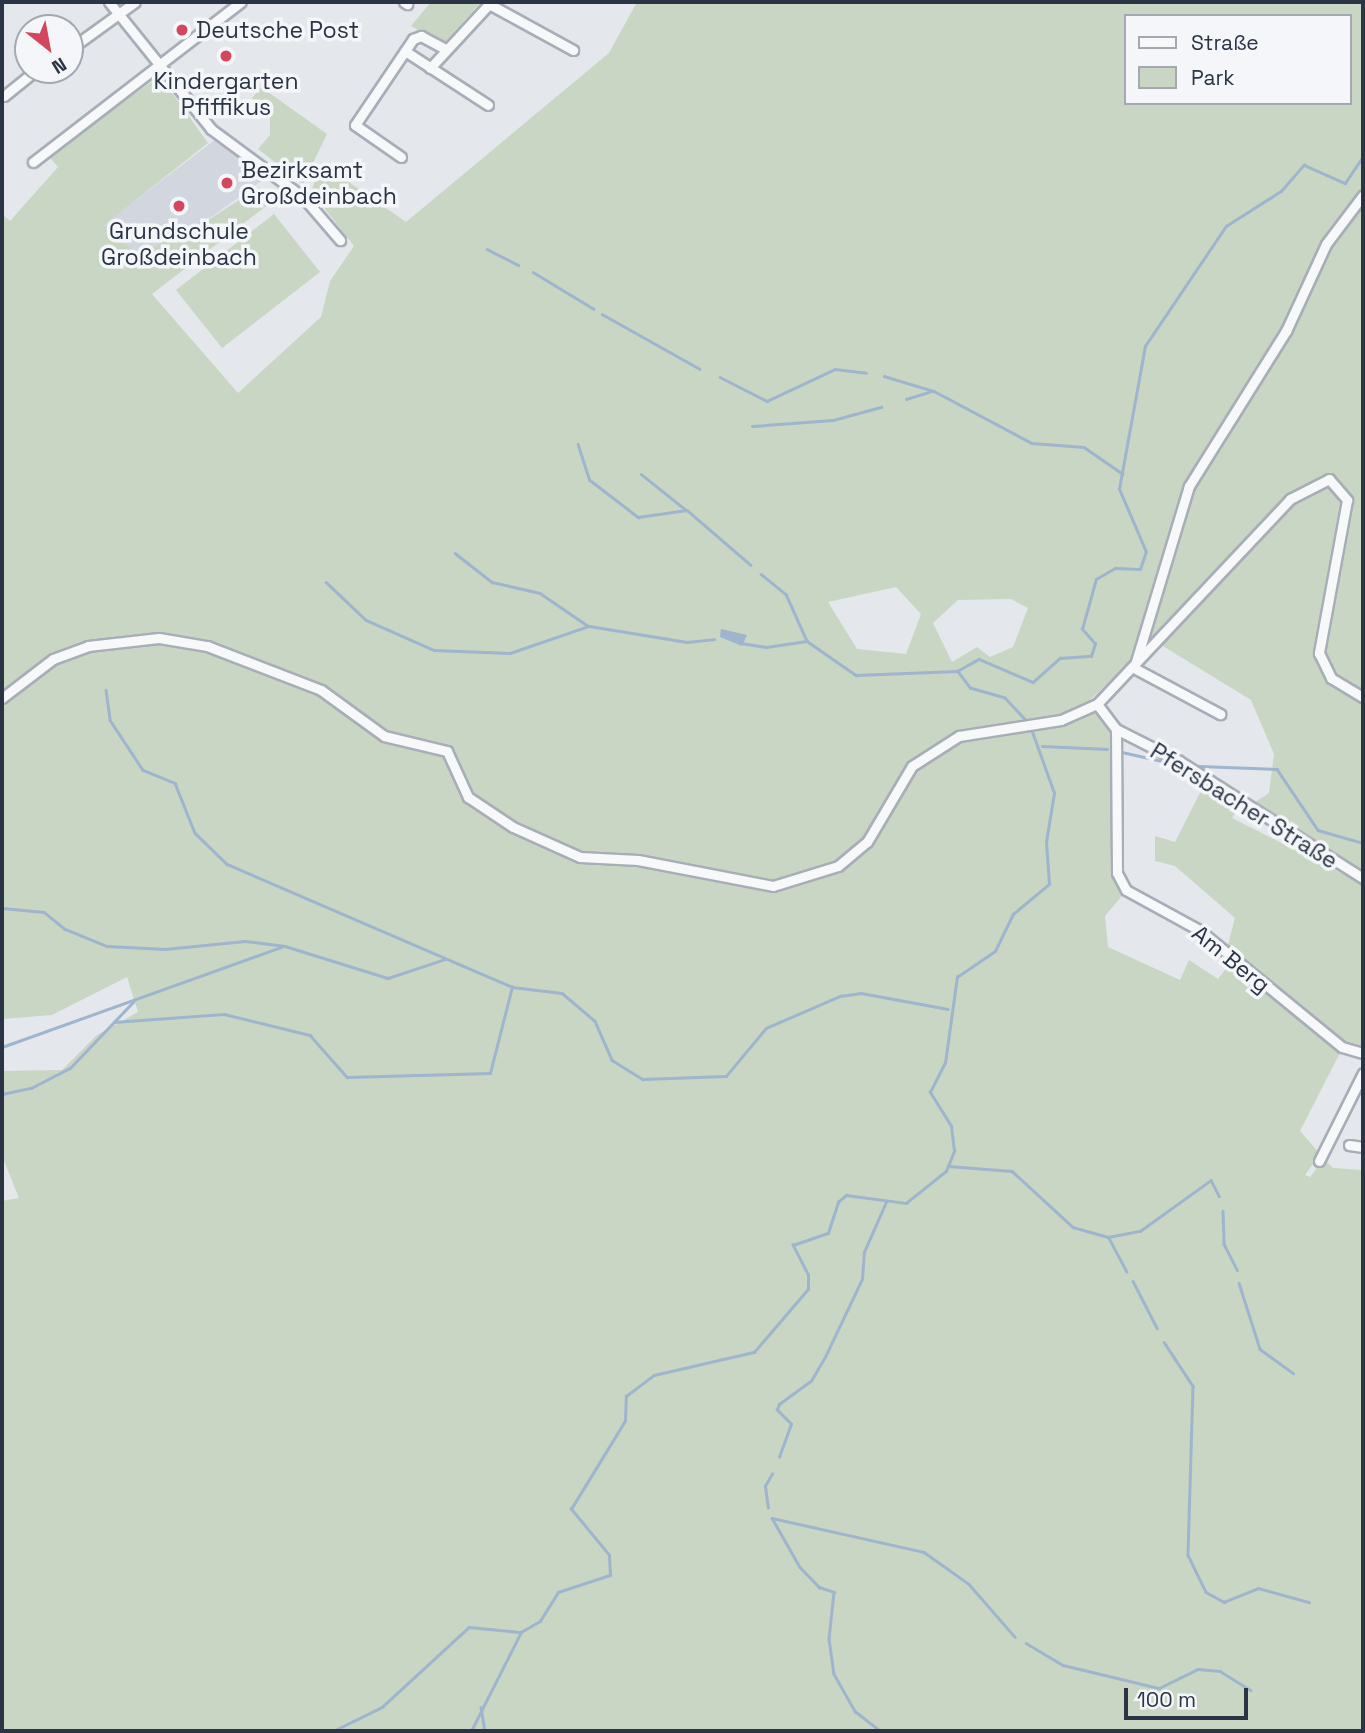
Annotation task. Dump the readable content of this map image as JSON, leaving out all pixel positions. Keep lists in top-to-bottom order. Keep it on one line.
{"streets":{"street":["Pfersbacher Straße","Am Berg"]},"crossings":[["Pfersbacher Straße","Am Berg"]],"places":["Deutsche Post","Kindergarten Pfiffikus","Bezirksamt Großdeinbach","Grundschule Großdeinbach"],"legend":["Straße","Park"],"scale_bar":"100 m","north":"bottom right"}
